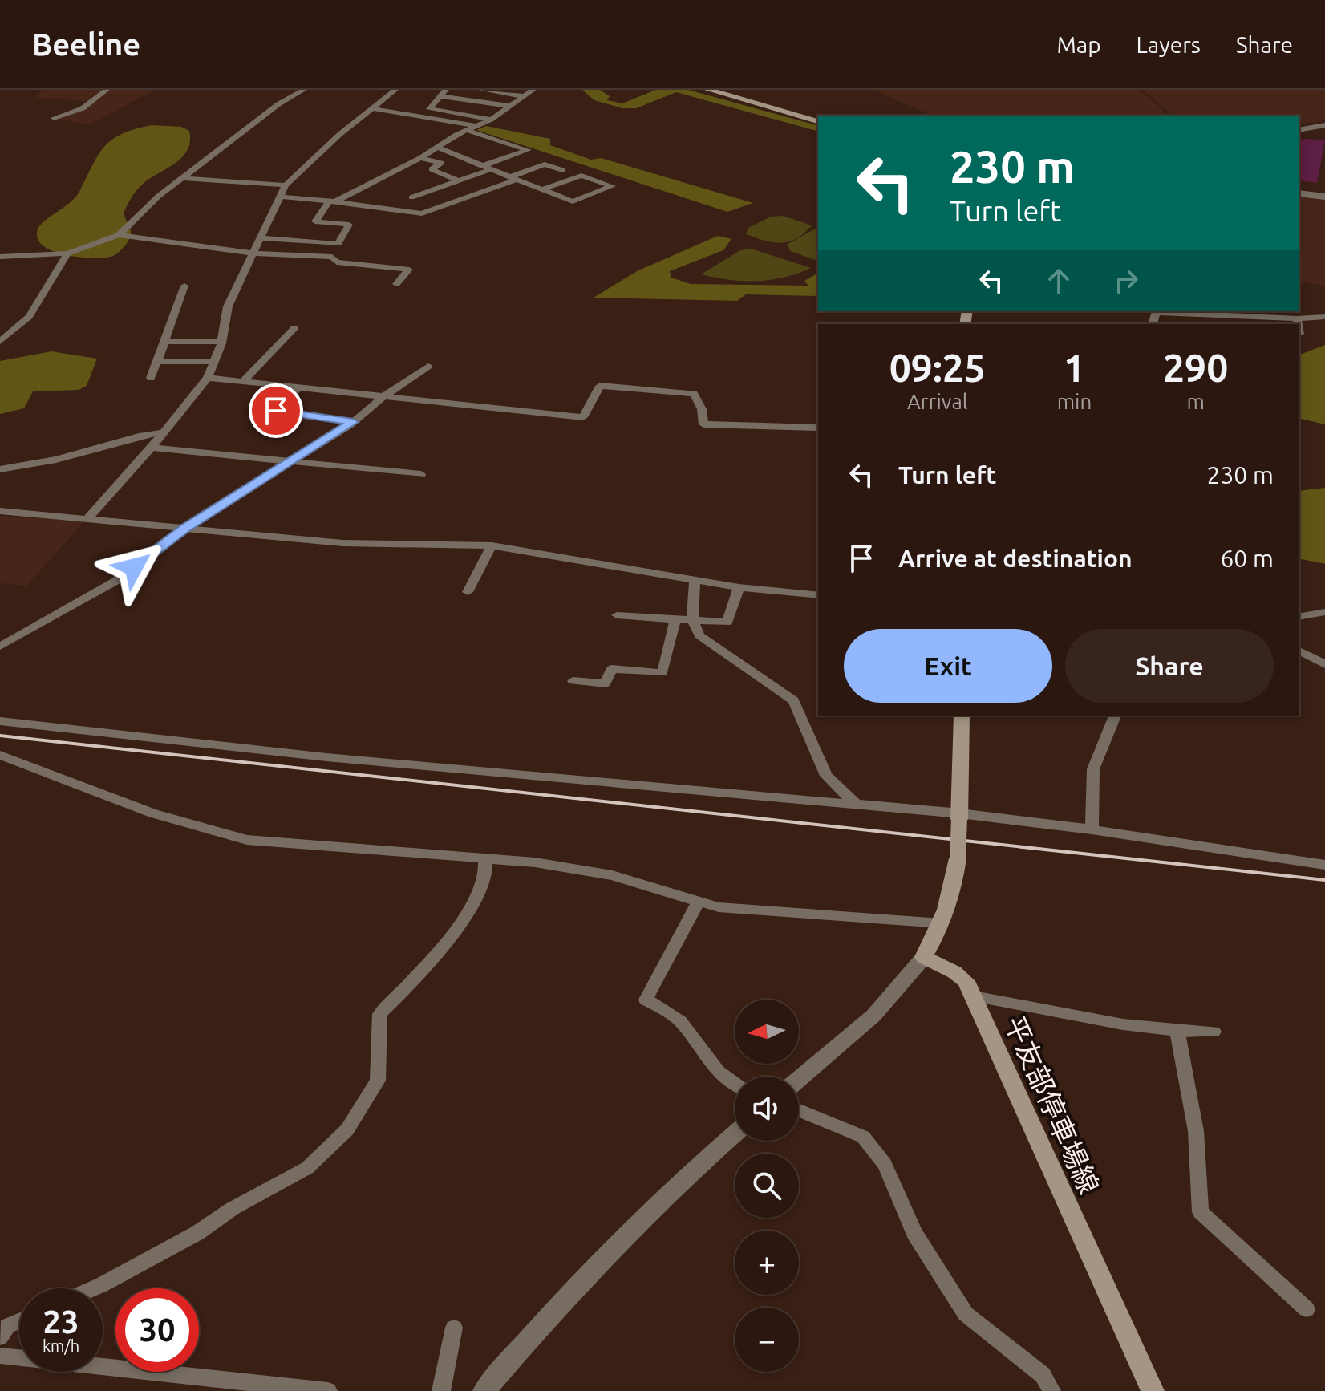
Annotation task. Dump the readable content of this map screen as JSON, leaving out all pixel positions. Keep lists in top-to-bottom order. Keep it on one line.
{"streets":{"main road":["平友部停車場線"]},"north":"left","page":{"header":"Beeline","nav":["Map","Layers","Share"],"turn":["230 m","Turn left"],"eta":["09:25","Arrival","1","min","290","m"],"list":[{"name":"Turn left","value":"230 m"},{"name":"Arrive at destination","value":"60 m"}],"buttons":["Exit","Share"],"map_buttons":["+","−"],"speed":"23 km/h","limit":"30"}}
